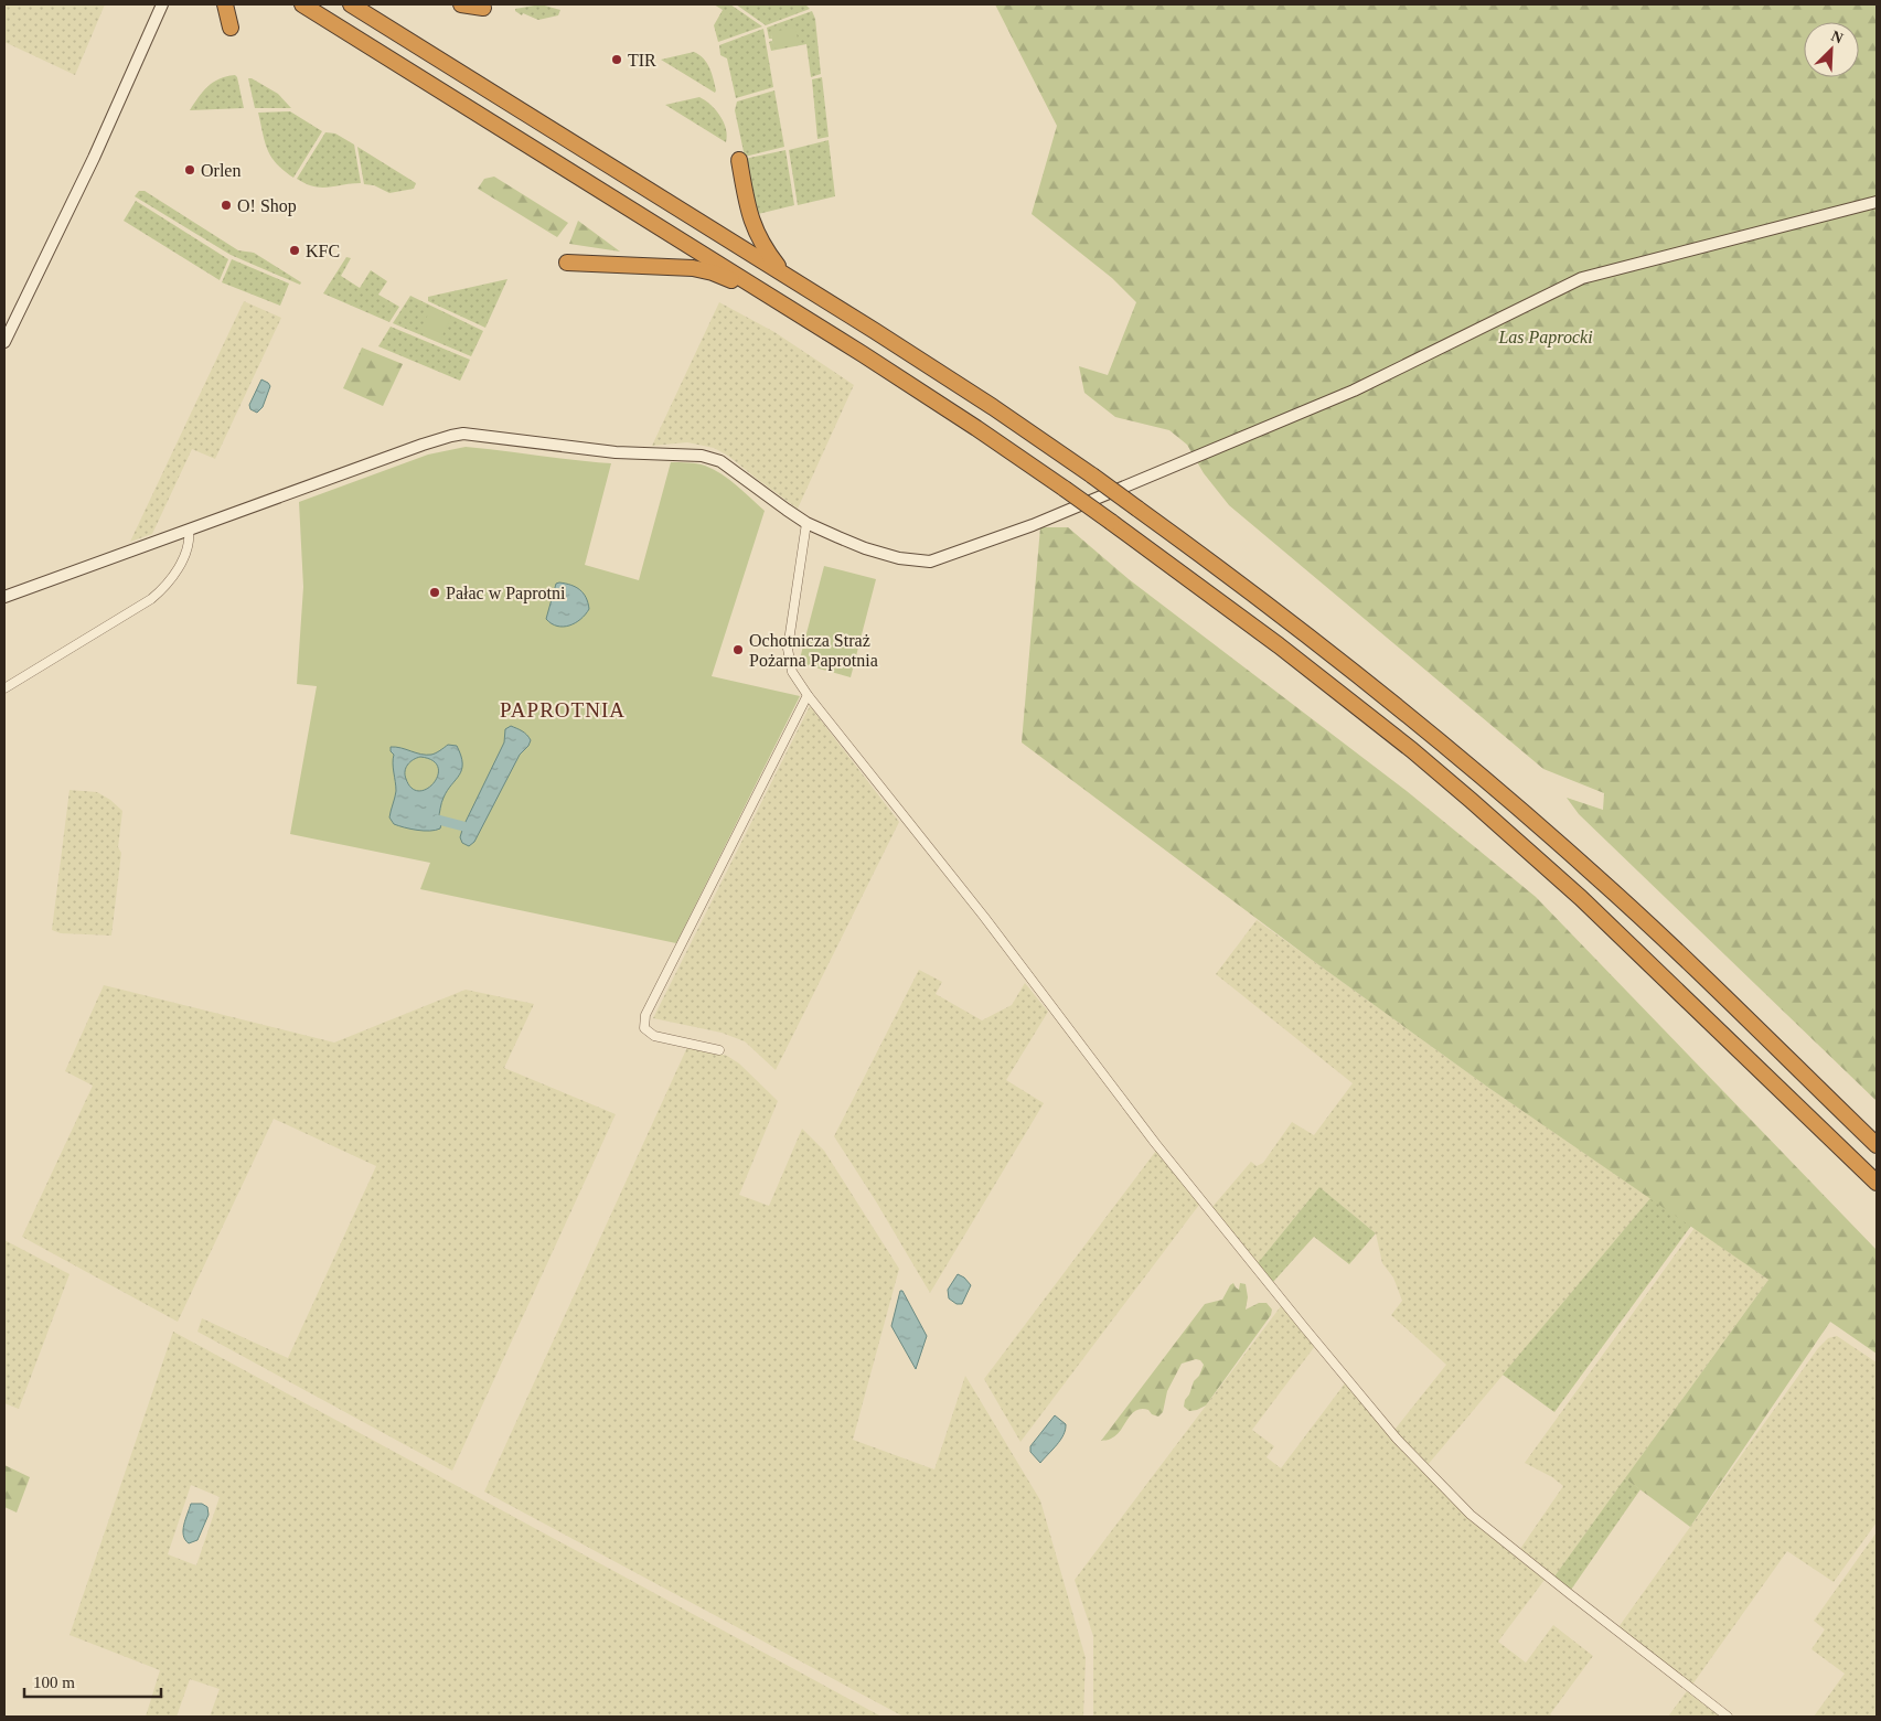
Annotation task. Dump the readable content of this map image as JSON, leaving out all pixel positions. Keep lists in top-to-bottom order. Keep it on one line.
{"districts":["PAPROTNIA"],"parks":["Las Paprocki"],"places":["TIR","Orlen","O! Shop","KFC","Pałac w Paprotni","Ochotnicza Straż Pożarna Paprotnia"],"scale_bar":"100 m","north":"top right"}
